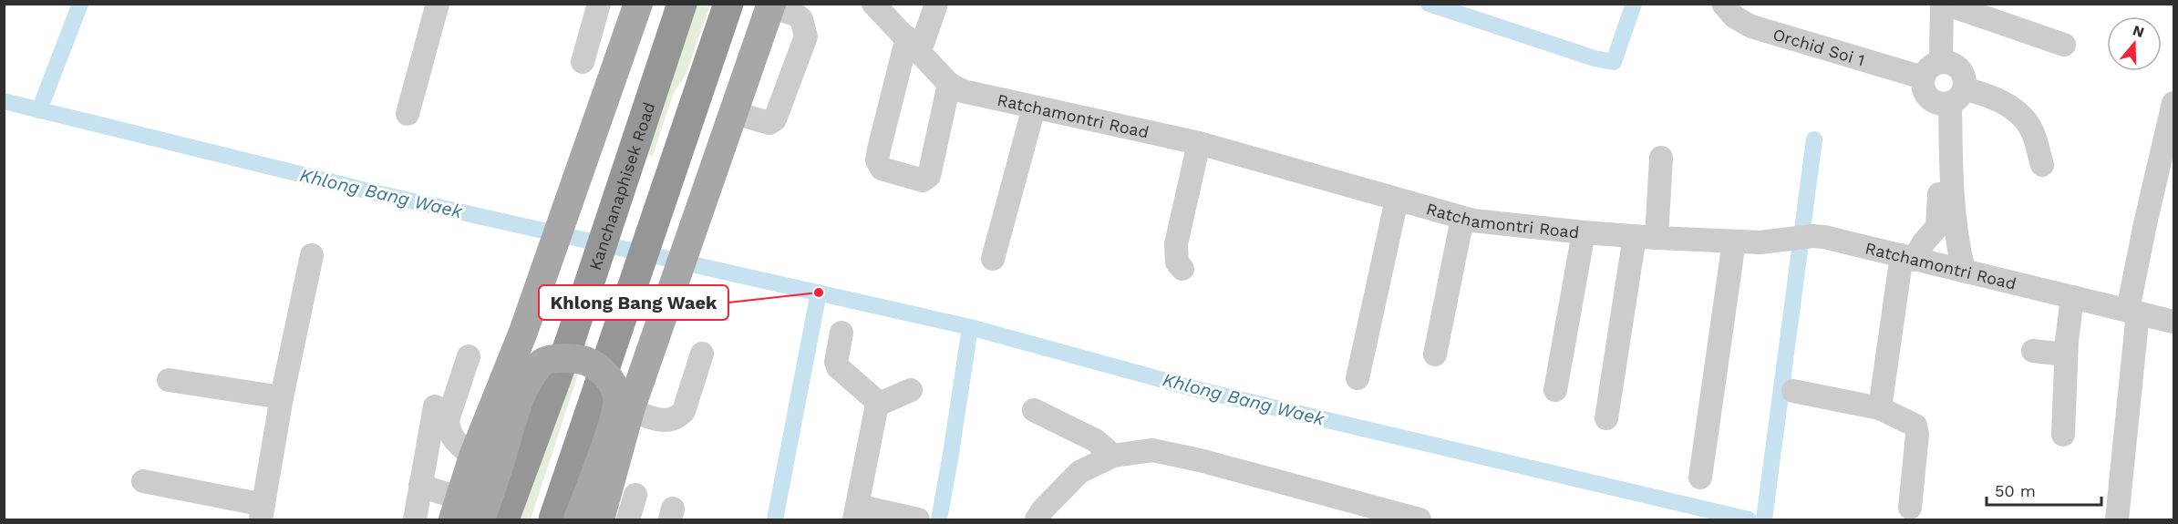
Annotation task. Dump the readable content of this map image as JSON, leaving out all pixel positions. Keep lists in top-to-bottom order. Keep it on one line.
{"streets":{"highway":["Kanchanaphisek Road"],"street":["Orchid Soi 1","Ratchamontri Road"]},"water":["Khlong Bang Waek"],"places":["Khlong Bang Waek"],"scale_bar":"50 m","north":"top"}
